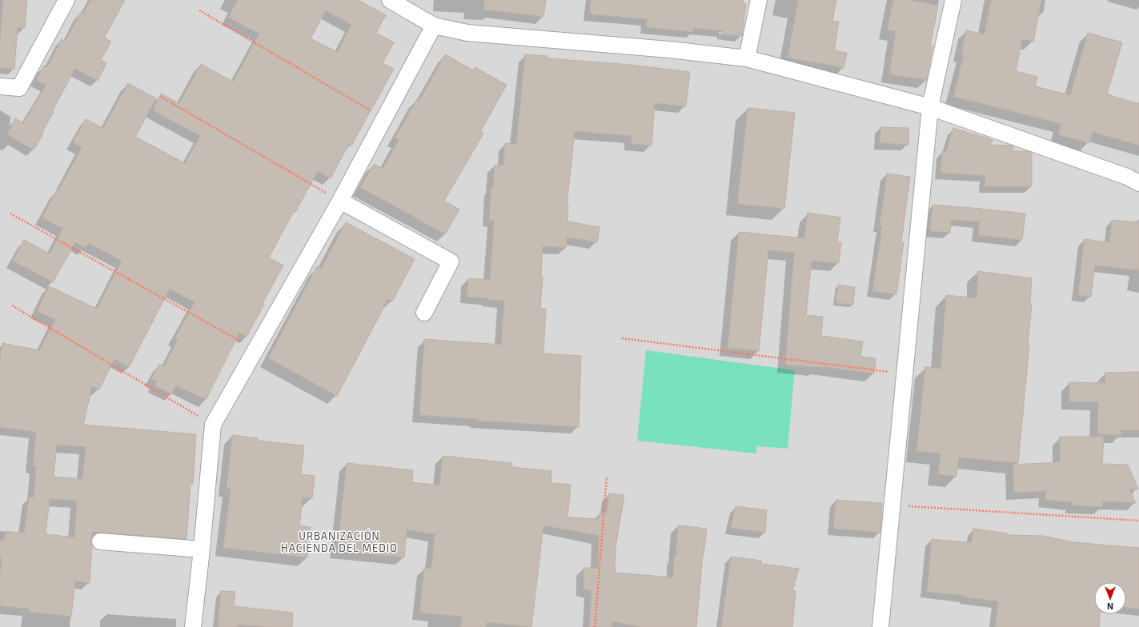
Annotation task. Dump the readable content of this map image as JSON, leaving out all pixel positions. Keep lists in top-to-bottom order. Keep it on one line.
{"districts":["URBANIZACIÓN HACIENDA DEL MEDIO"],"north":"bottom"}
